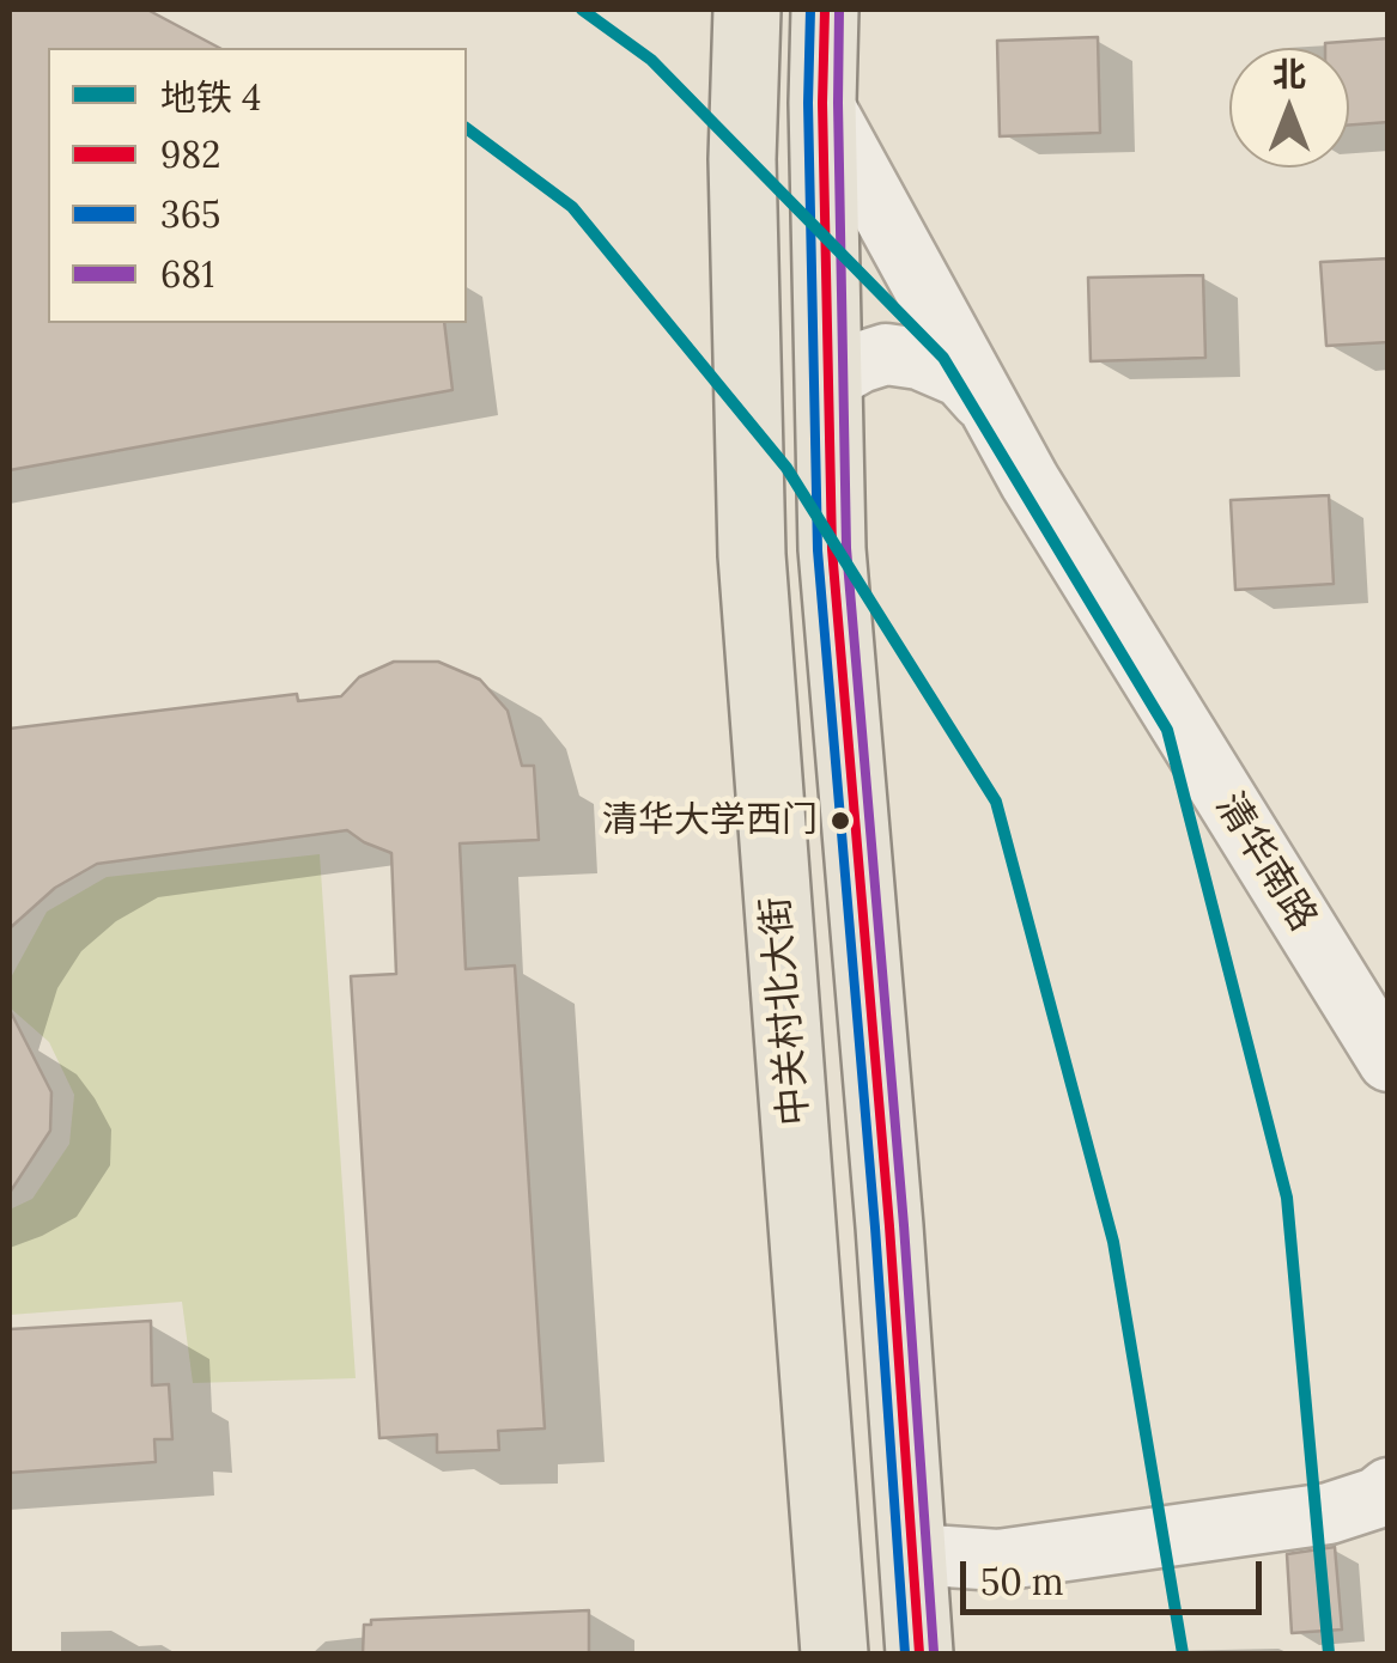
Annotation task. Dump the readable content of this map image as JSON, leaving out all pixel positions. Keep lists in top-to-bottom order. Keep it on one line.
{"streets":{"main road":["中关村北大街"],"street":["清华南路"]},"places":["清华大学西门"],"lines":["metro line 4","transit line 982","transit line 365","transit line 681"],"legend":["地铁 4","982","365","681"],"scale_bar":"50 m","north":"top"}
